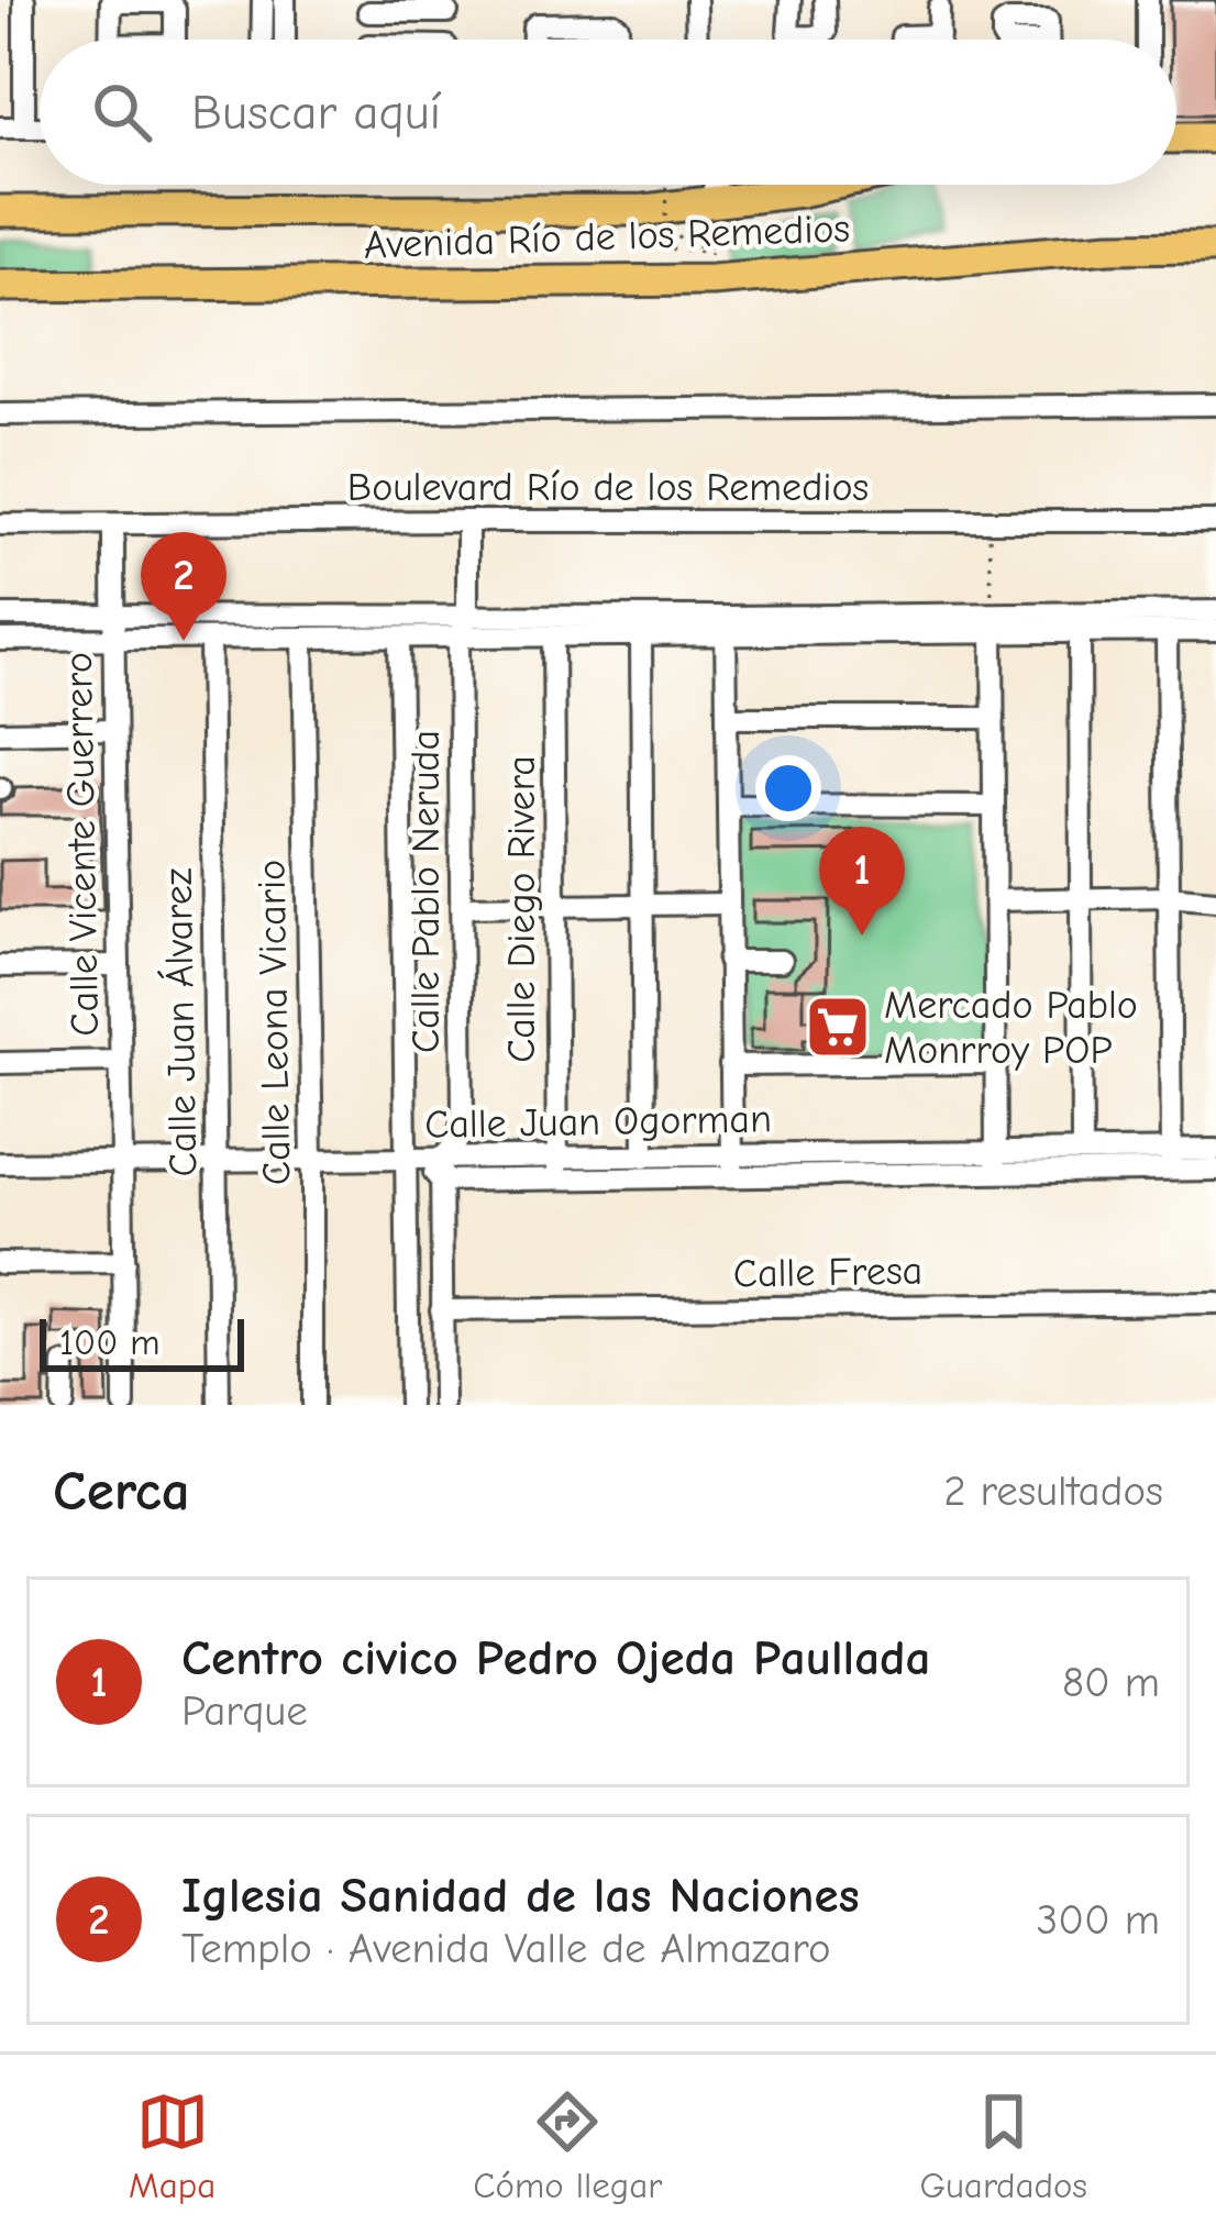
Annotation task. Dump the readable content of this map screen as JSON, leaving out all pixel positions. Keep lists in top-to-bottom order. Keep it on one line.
{"streets":{"highway":["Avenida Río de los Remedios"],"street":["Boulevard Río de los Remedios","Calle Vicente Guerrero","Calle Pablo Neruda","Calle Diego Rivera","Calle Juan Álvarez","Calle Leona Vicario","Calle Juan Ogorman","Calle Fresa"]},"crossings":[["Boulevard Río de los Remedios","Calle Vicente Guerrero"],["Calle Vicente Guerrero","Calle Juan Ogorman"],["Calle Pablo Neruda","Calle Juan Ogorman"],["Calle Diego Rivera","Calle Juan Ogorman"],["Calle Juan Álvarez","Calle Juan Ogorman"],["Calle Leona Vicario","Calle Juan Ogorman"]],"places":{"supermarket":["Mercado Pablo Monrroy POP"]},"scale_bar":"100 m","page":{"search":"Buscar aquí","pins":["2","1"],"scale":"100 m","heading":["Cerca","2 resultados"],"list":[{"mark":"1","name":"Centro civico Pedro Ojeda Paullada","note":"Parque","value":"80 m"},{"mark":"2","name":"Iglesia Sanidad de las Naciones","note":"Templo · Avenida Valle de Almazaro","value":"300 m"}],"nav":["Mapa","Cómo llegar","Guardados"]}}
